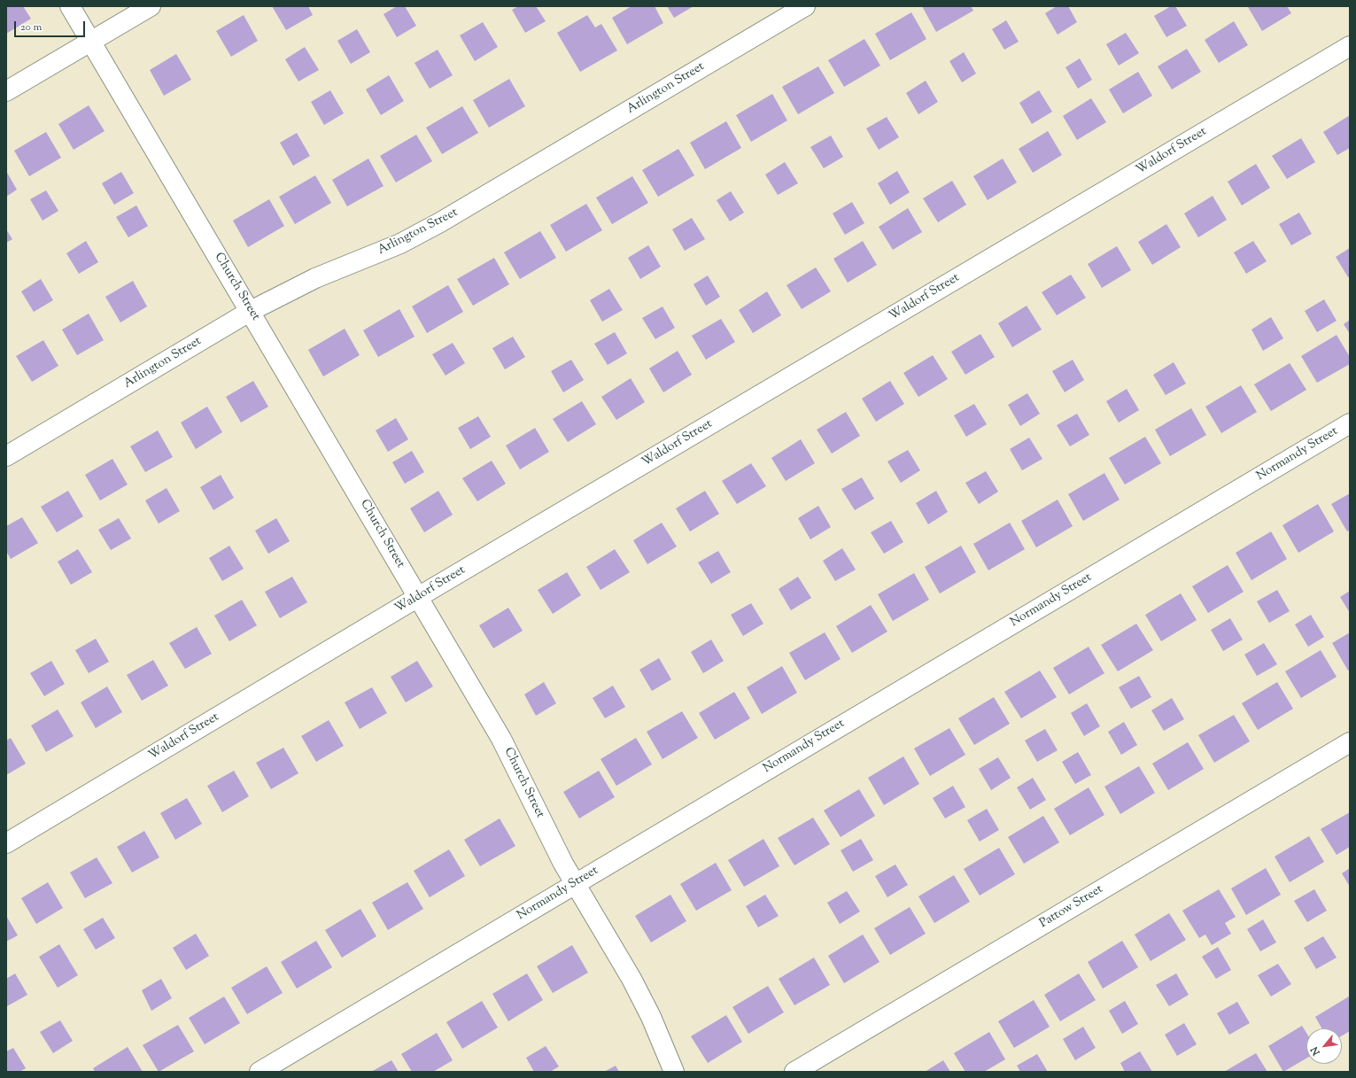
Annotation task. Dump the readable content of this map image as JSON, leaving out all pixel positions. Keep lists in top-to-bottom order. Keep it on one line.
{"streets":{"street":["Arlington Street","Waldorf Street","Church Street","Normandy Street","Pattow Street"]},"crossings":[["Arlington Street","Church Street"],["Waldorf Street","Church Street"],["Church Street","Normandy Street"]],"scale_bar":"20 m","north":"bottom left"}
